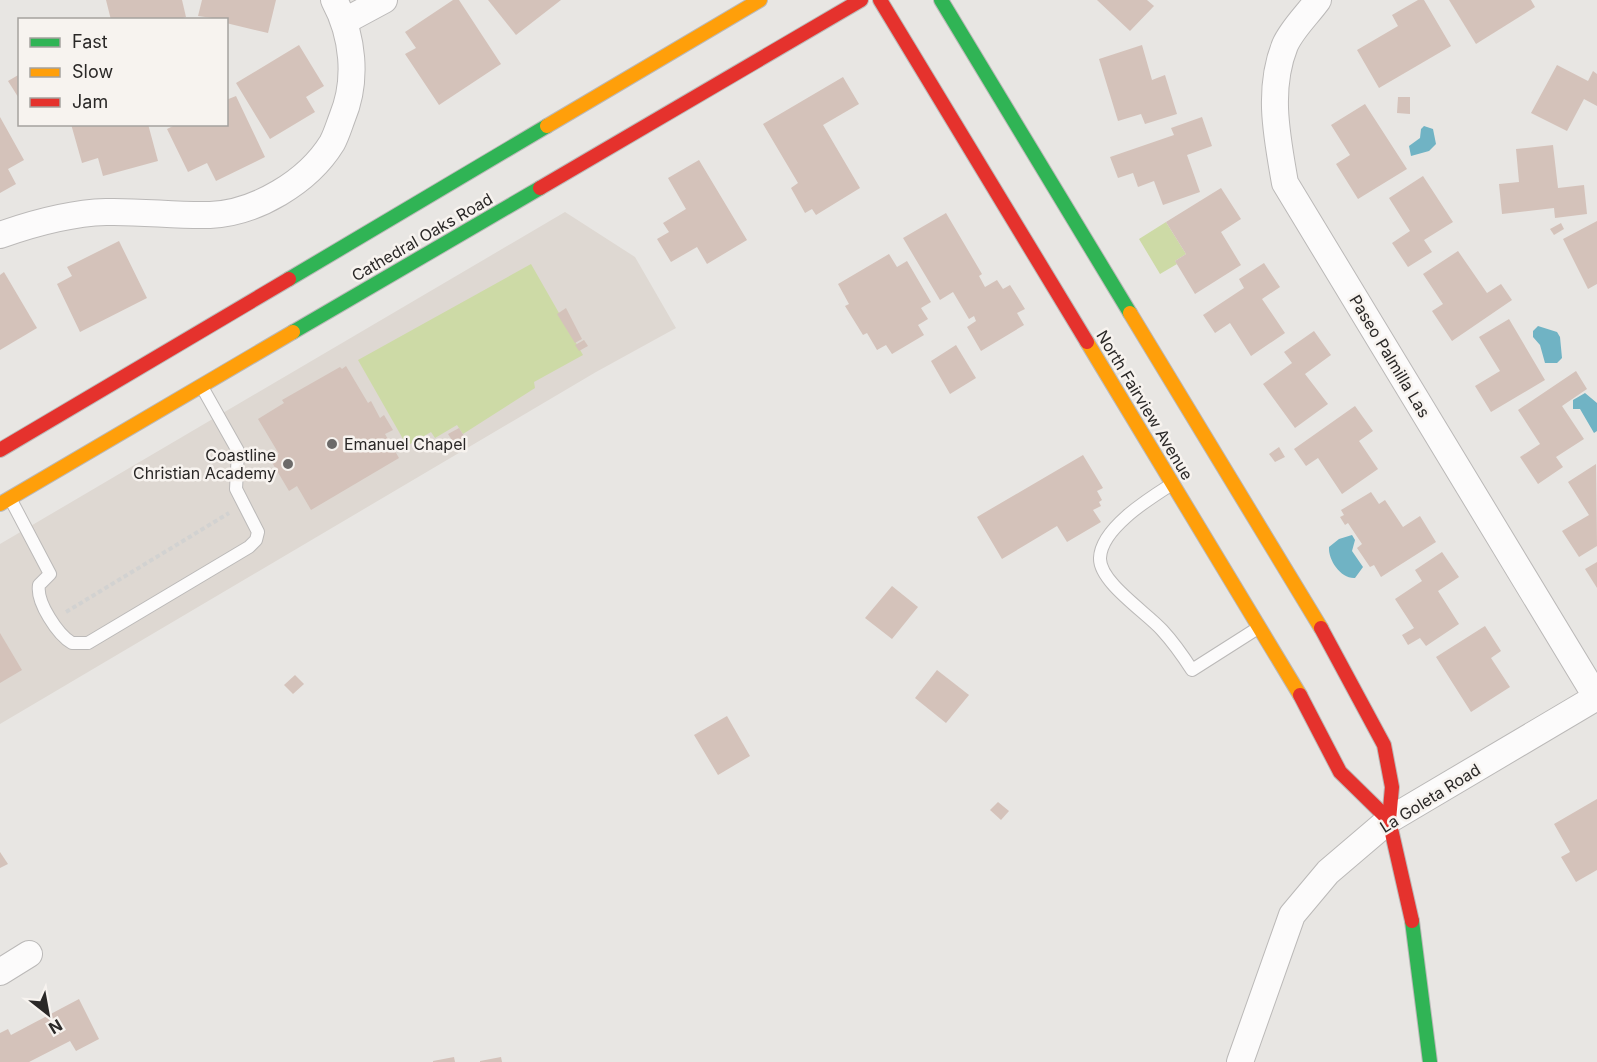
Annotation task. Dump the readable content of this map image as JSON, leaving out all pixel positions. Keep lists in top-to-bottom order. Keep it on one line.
{"streets":{"street":["Cathedral Oaks Road","Paseo Palmilla Las","North Fairview Avenue","La Goleta Road"]},"crossings":[["Paseo Palmilla Las","La Goleta Road"],["North Fairview Avenue","La Goleta Road"]],"places":["Emanuel Chapel","Coastline Christian Academy"],"legend":["Fast","Slow","Jam"],"north":"bottom right"}
